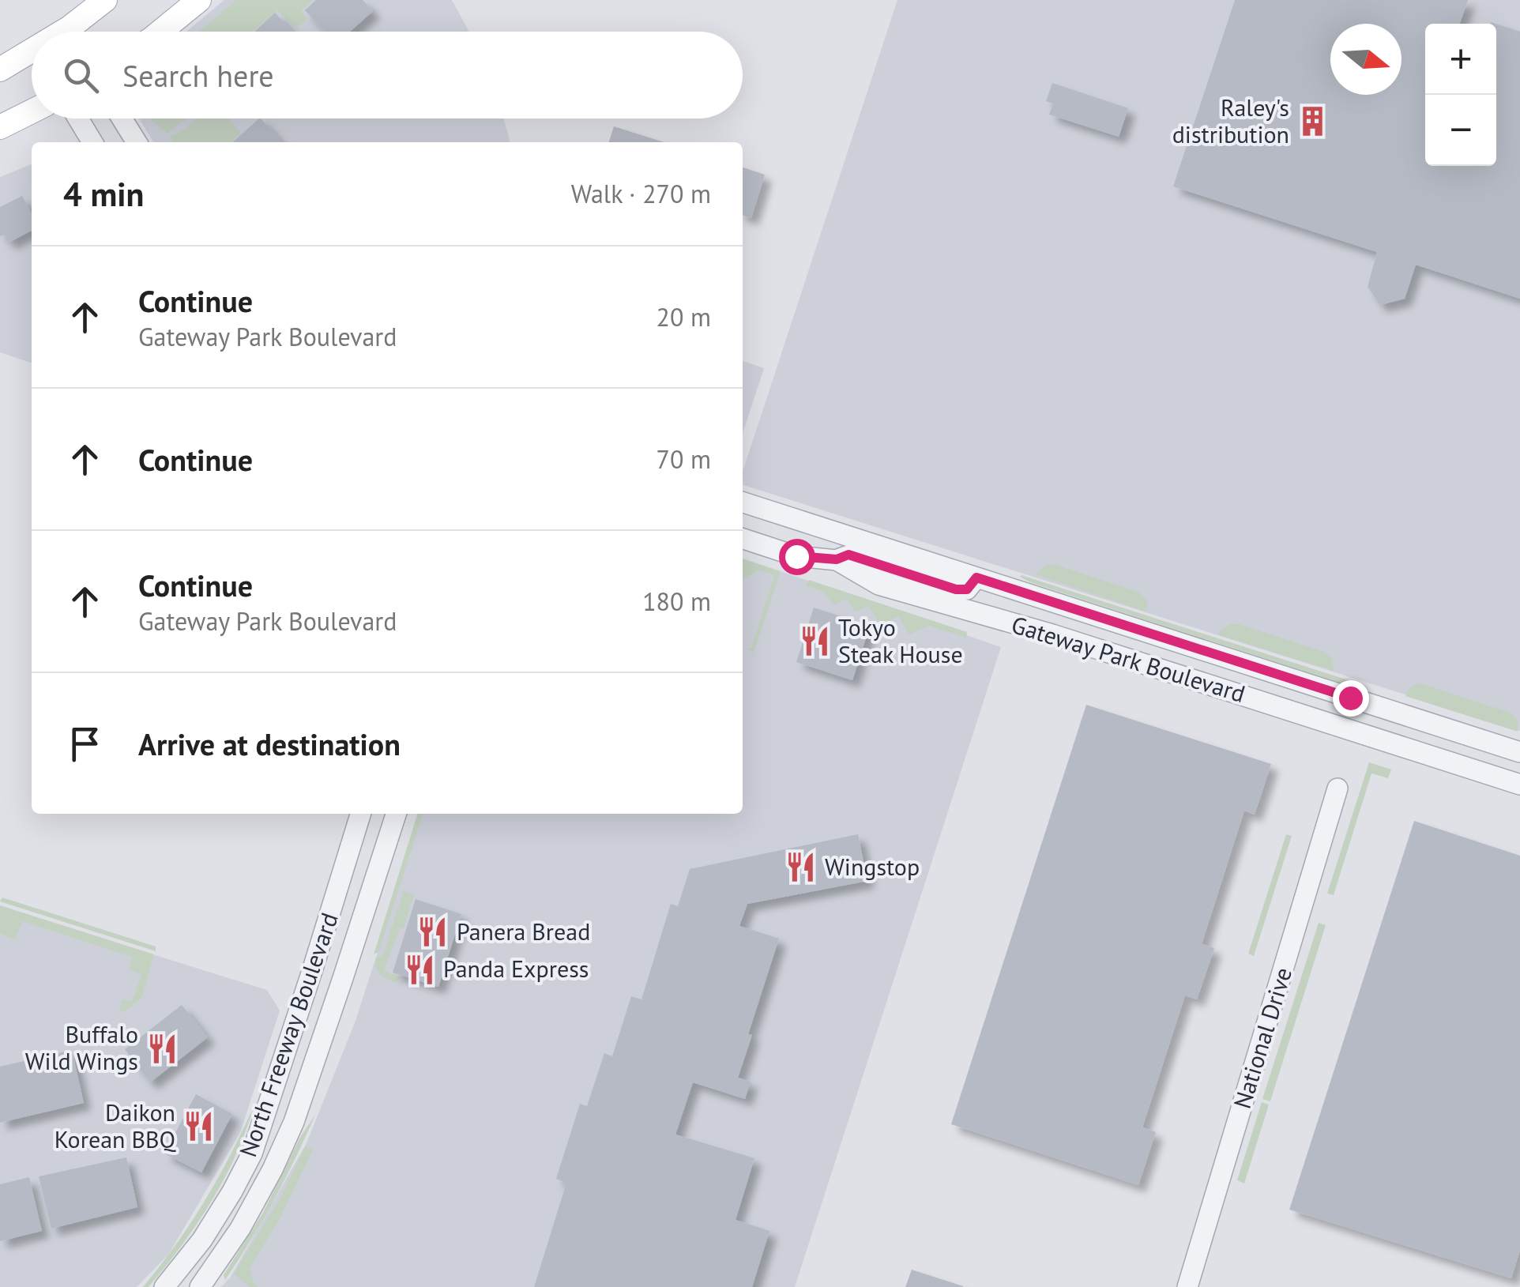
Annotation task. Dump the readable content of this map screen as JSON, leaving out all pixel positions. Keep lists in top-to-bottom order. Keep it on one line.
{"streets":{"street":["Gateway Park Boulevard","North Freeway Boulevard","National Drive"]},"places":{"building":["Raley's distribution"],"restaurant":["Tokyo Steak House","Wingstop","Panera Bread","Panda Express","Buffalo Wild Wings","Daikon Korean BBQ"]},"north":"right","page":{"map_buttons":["+","−"],"search":"Search here","heading":["4 min","Walk · 270 m"],"list":[["Continue","Gateway Park Boulevard","20 m"],["Continue","70 m"],["Continue","Gateway Park Boulevard","180 m"],"Arrive at destination"]}}
